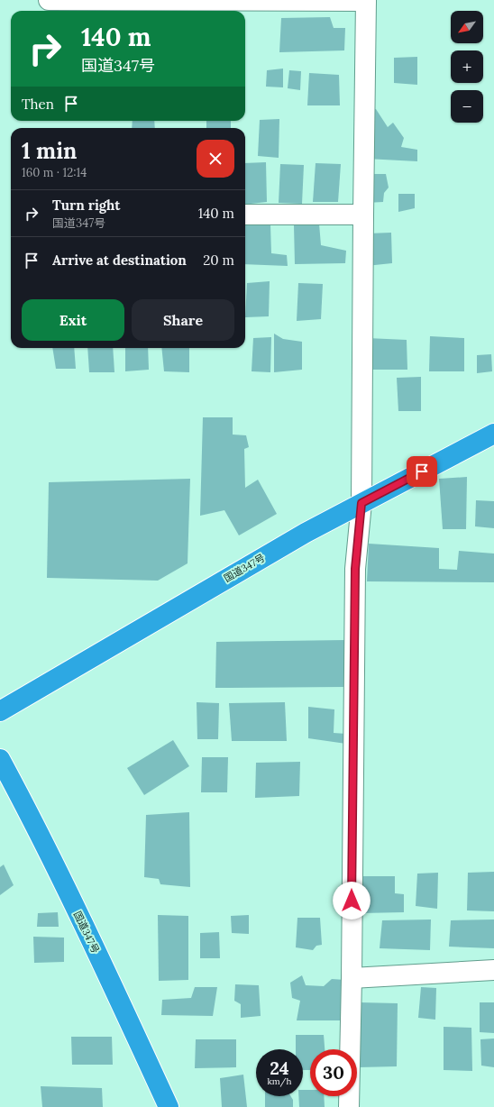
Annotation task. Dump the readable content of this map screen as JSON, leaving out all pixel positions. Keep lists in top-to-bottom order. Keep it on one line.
{"streets":{"highway":["国道347号"]},"north":"bottom left","page":{"map_buttons":["+","−"],"turn":["140 m","国道347号"],"then":"Then","heading":["1 min","160 m · 12:14"],"list":[{"name":"Turn right","note":"国道347号","value":"140 m"},{"name":"Arrive at destination","value":"20 m"}],"buttons":["Exit","Share"],"speed":"24 km/h","limit":"30"}}
